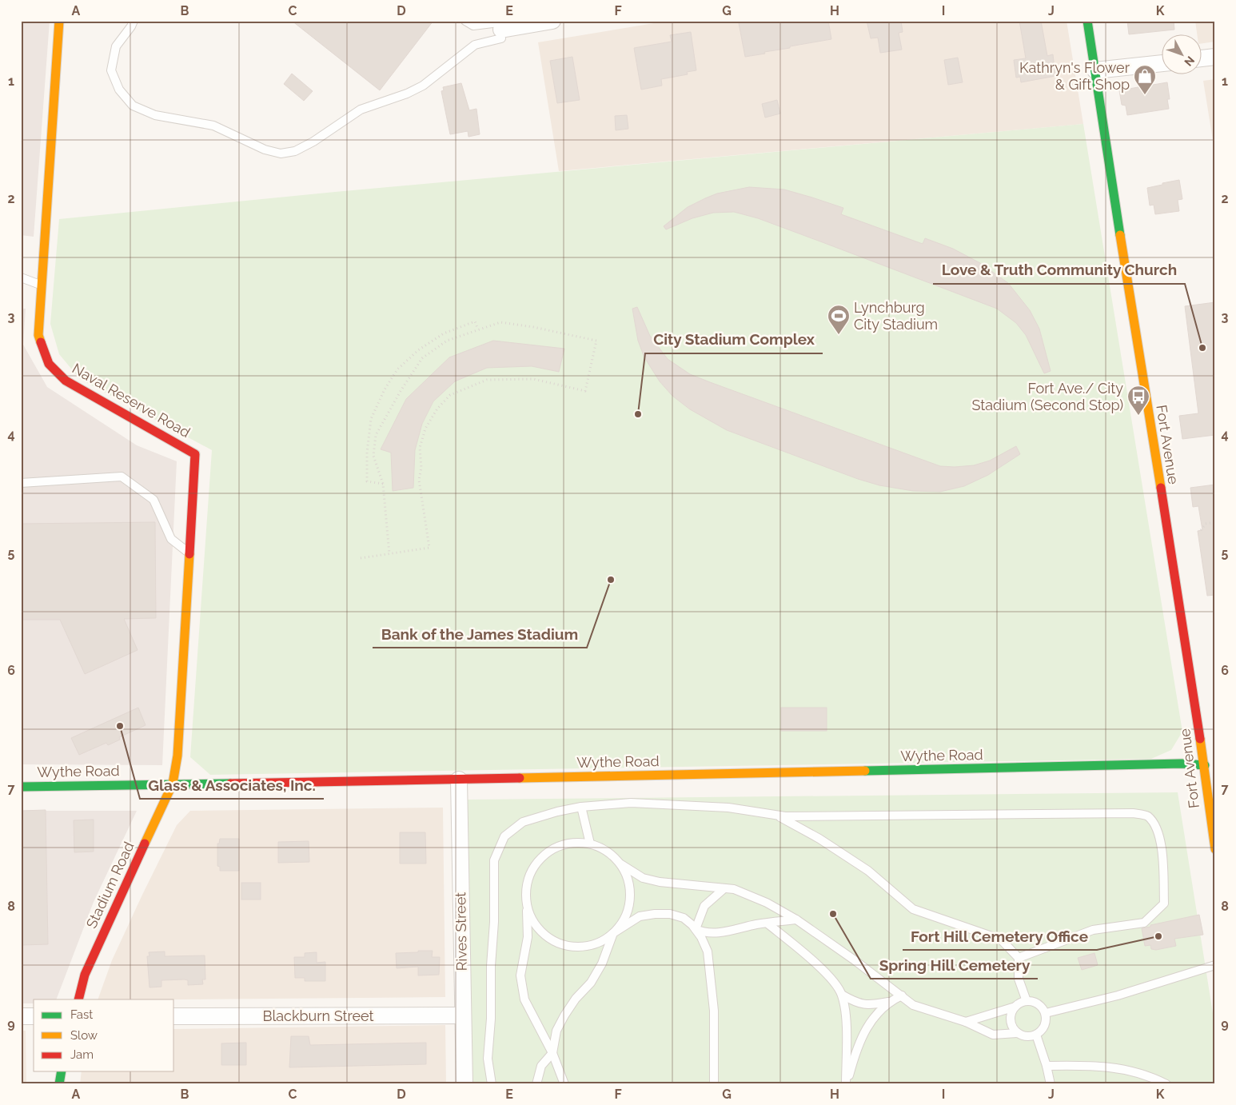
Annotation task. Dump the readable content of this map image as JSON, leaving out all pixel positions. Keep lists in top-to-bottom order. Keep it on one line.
{"streets":{"street":["Naval Reserve Road","Fort Avenue","Wythe Road","Stadium Road","Rives Street","Blackburn Street"]},"crossings":[["Naval Reserve Road","Wythe Road"],["Naval Reserve Road","Stadium Road"],["Fort Avenue","Wythe Road"],["Wythe Road","Stadium Road"],["Wythe Road","Rives Street"],["Rives Street","Blackburn Street"]],"places":{"shop":["Kathryn's Flower & Gift Shop"],"sports":["Lynchburg City Stadium"],"other":["Love & Truth Community Church","City Stadium Complex","Bank of the James Stadium","Glass & Associates, Inc.","Spring Hill Cemetery","Fort Hill Cemetery Office"],"bus stop":["Fort Ave./ City Stadium (Second Stop)"]},"legend":["Fast","Slow","Jam"],"north":"bottom right","grid":{"columns":["A","B","C","D","E","F","G","H","I","J","K"],"rows":["1","2","3","4","5","6","7","8","9"]}}
